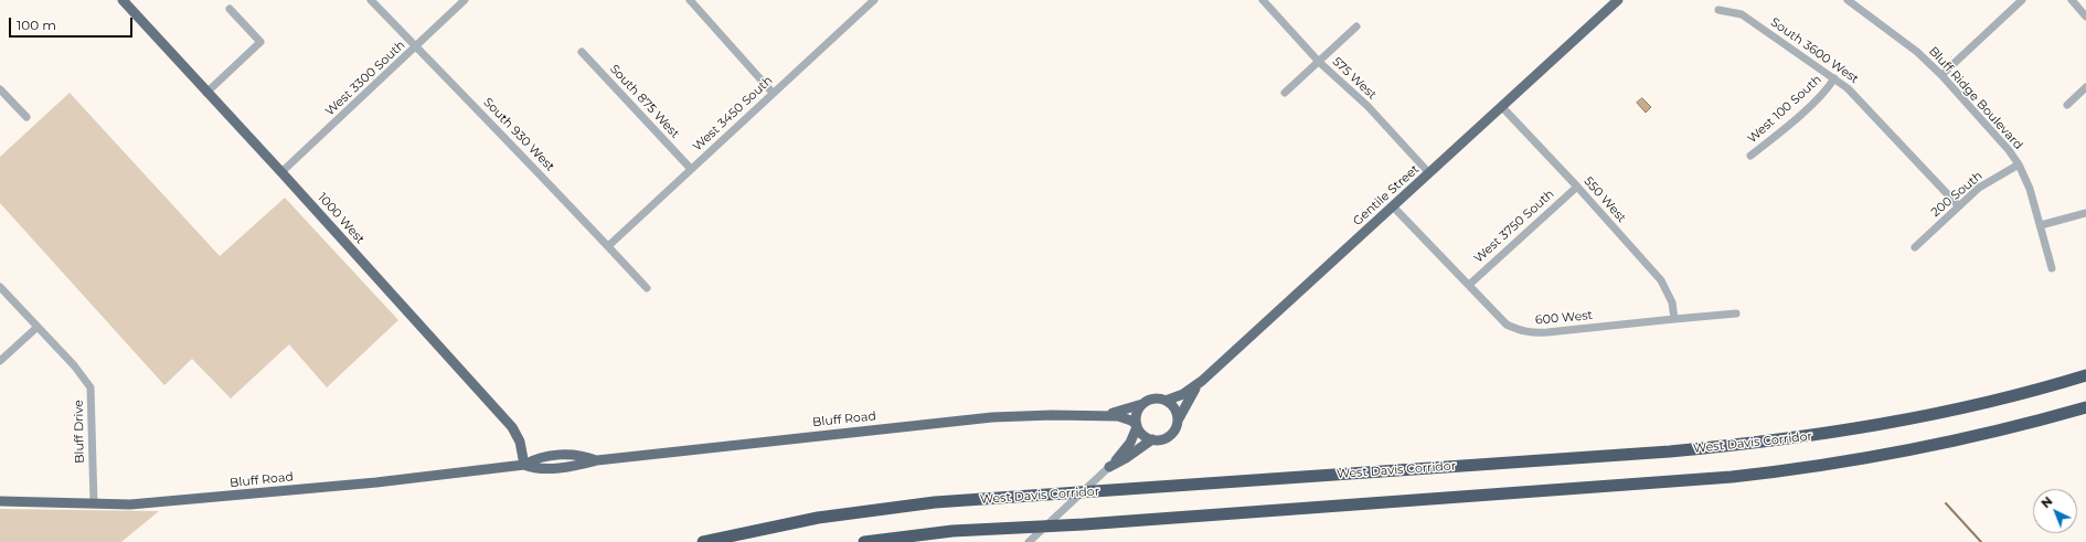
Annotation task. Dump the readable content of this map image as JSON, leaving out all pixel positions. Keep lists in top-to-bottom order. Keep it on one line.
{"streets":{"highway":["West Davis Corridor"],"main road":["Gentile Street","1000 West","Bluff Road"],"street":["South 3600 West","West 3300 South","575 West","Bluff Ridge Boulevard","South 875 West","West 100 South","West 3450 South","South 930 West","200 South","550 West","West 3750 South","600 West","Bluff Drive"]},"crossings":[["South 3600 West","West 100 South"],["South 3600 West","200 South"],["West 3300 South","South 930 West"],["West 3300 South","1000 West"],["575 West","Gentile Street"],["Bluff Ridge Boulevard","200 South"],["South 875 West","West 3450 South"],["West 3450 South","South 930 West"],["Gentile Street","550 West"],["Gentile Street","600 West"],["Gentile Street","Bluff Road"],["550 West","West 3750 South"],["550 West","600 West"],["1000 West","Bluff Road"],["West 3750 South","600 West"],["Bluff Road","Bluff Drive"]],"scale_bar":"100 m","north":"top left"}
